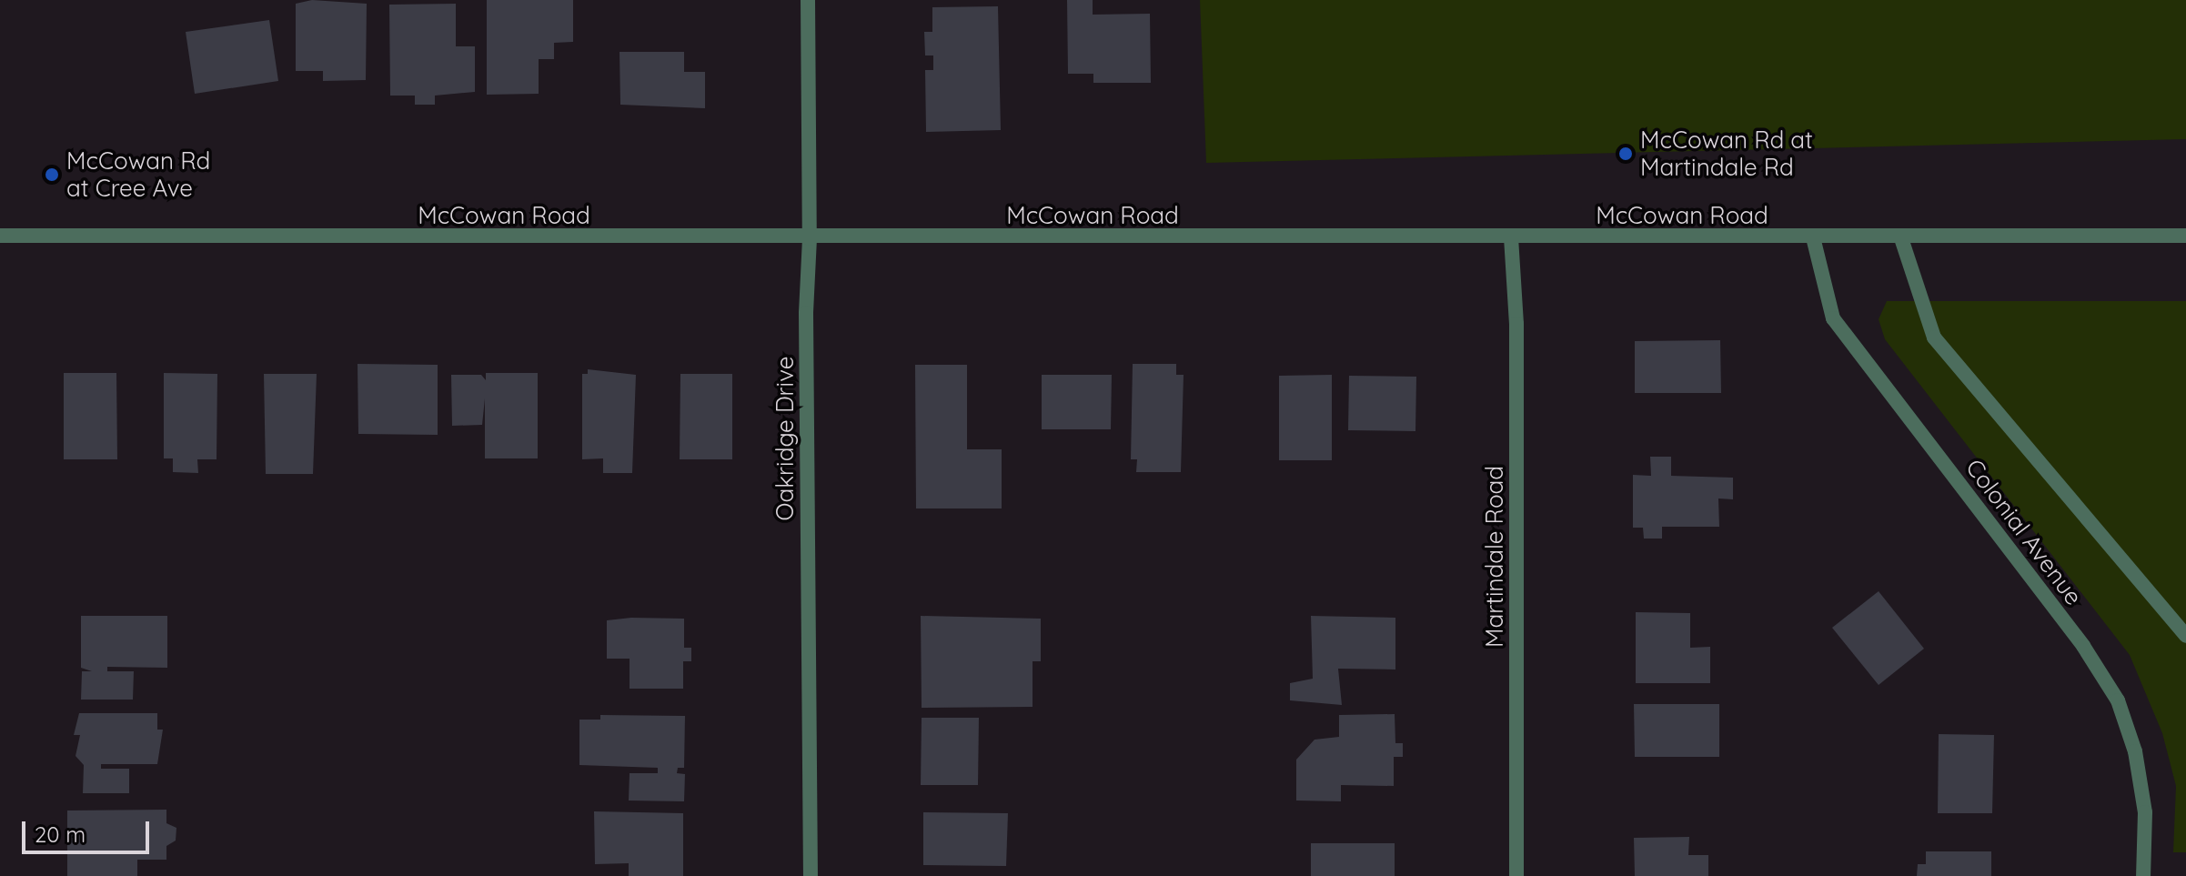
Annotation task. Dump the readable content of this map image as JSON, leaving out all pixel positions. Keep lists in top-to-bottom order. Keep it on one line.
{"streets":{"street":["McCowan Road","Oakridge Drive","Colonial Avenue","Martindale Road"]},"crossings":[["McCowan Road","Oakridge Drive"],["McCowan Road","Colonial Avenue"],["McCowan Road","Martindale Road"]],"places":["McCowan Rd at Martindale Rd","McCowan Rd at Cree Ave"],"scale_bar":"20 m"}
